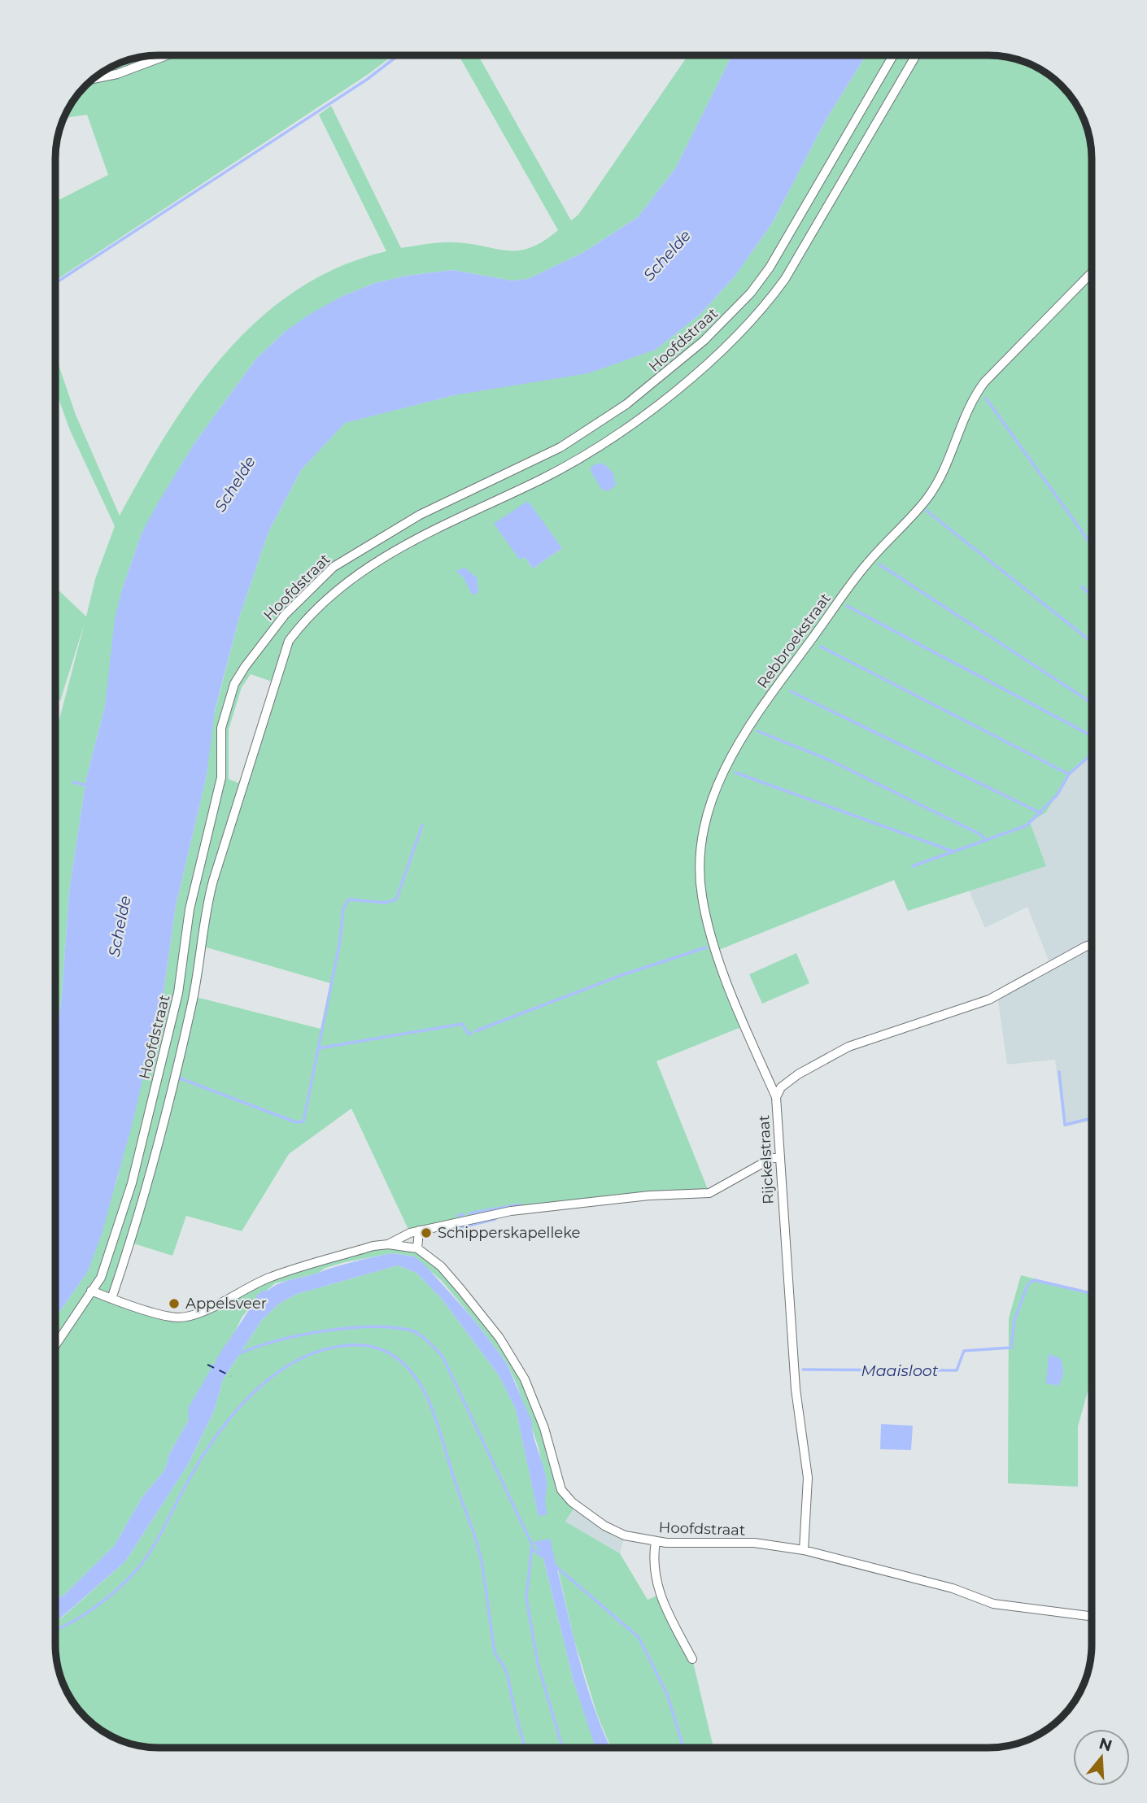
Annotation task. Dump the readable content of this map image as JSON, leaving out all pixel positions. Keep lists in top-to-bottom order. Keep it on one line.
{"streets":{"street":["Hoofdstraat","Rebbroekstraat","Rijckelstraat"]},"crossings":[["Hoofdstraat","Rijckelstraat"],["Rebbroekstraat","Rijckelstraat"]],"water":["Schelde","Maaisloot"],"places":["Schipperskapelleke","Appelsveer"],"north":"top"}
